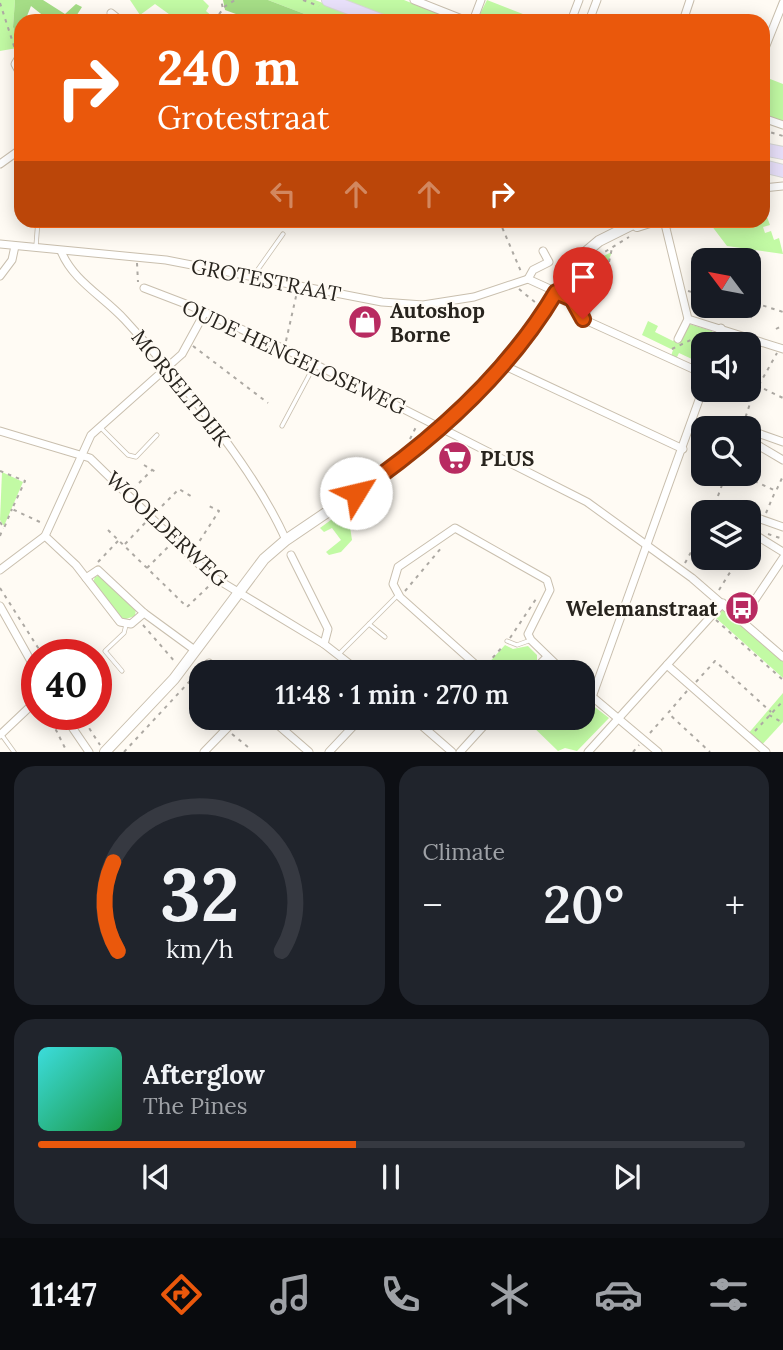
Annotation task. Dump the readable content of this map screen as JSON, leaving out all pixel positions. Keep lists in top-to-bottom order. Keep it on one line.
{"streets":{"street":["GROTESTRAAT","OUDE HENGELOSEWEG","MORSELTDIJK","WOOLDERWEG"]},"crossings":[["GROTESTRAAT","MORSELTDIJK"]],"places":{"shop":["Autoshop Borne"],"supermarket":["PLUS"],"bus stop":["Welemanstraat"]},"north":"top left","page":{"turn":["240 m","Grotestraat"],"limit":"40","trip":"11:48 · 1 min · 270 m","tile":"Climate","heat":["−","20°","+"],"song":["Afterglow","The Pines"],"tabs":"11:47","gauge":["32","km/h"]}}
